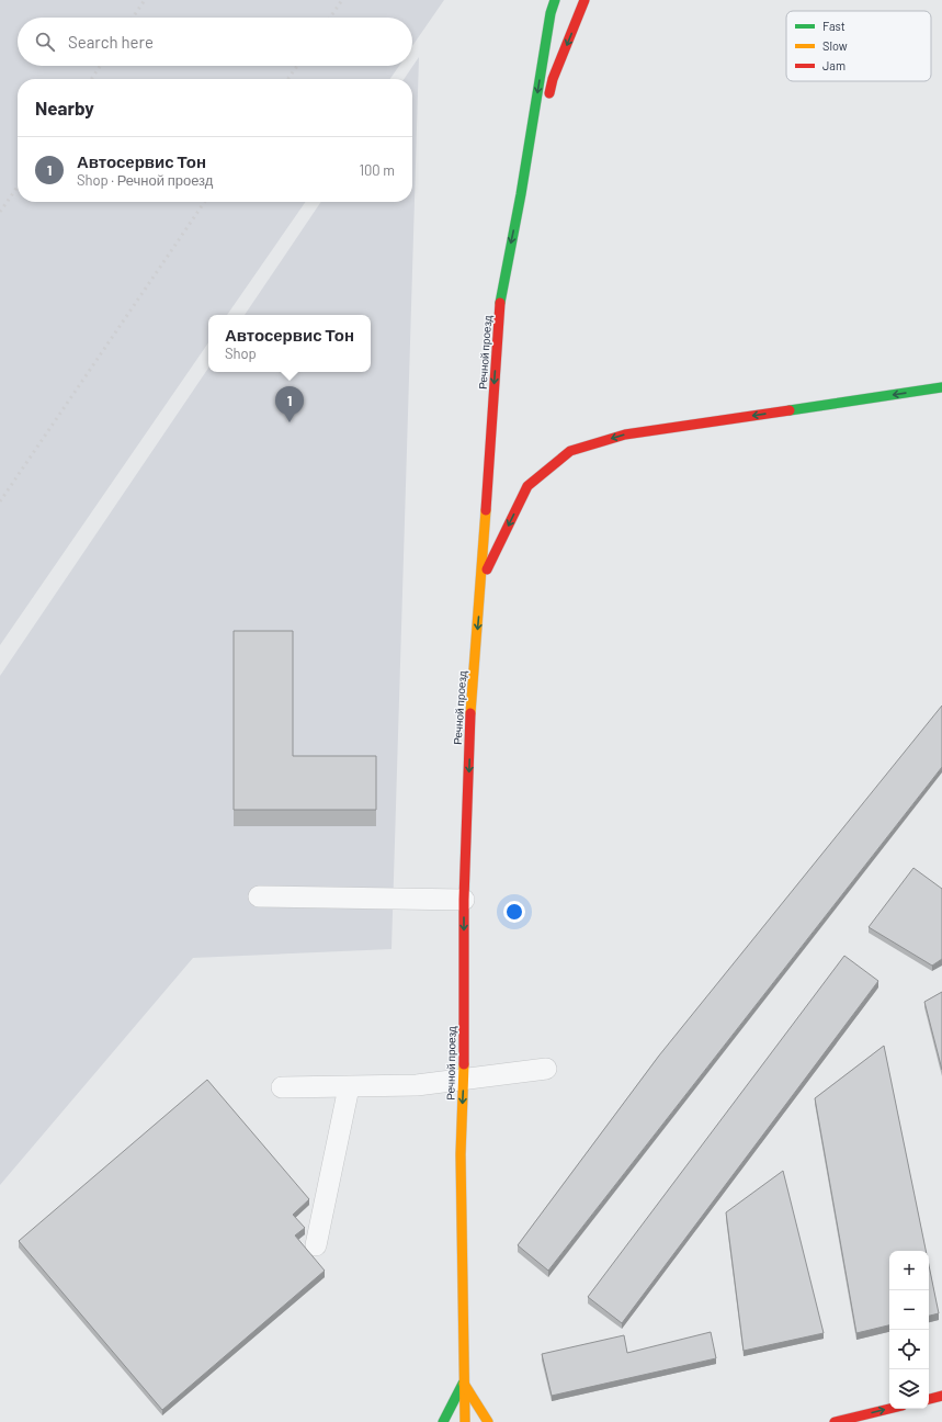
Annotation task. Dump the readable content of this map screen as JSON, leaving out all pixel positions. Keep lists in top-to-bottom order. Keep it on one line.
{"streets":{"main road":["Речной проезд"]},"one_way":["Речной проезд"],"legend":["Fast","Slow","Jam"],"page":{"search":"Search here","heading":"Nearby","list":[{"mark":"1","name":"Автосервис Тон","note":"Shop · Речной проезд","value":"100 m"}],"popup":["Автосервис Тон","Shop"],"pins":"1","map_buttons":["+","−"]}}
